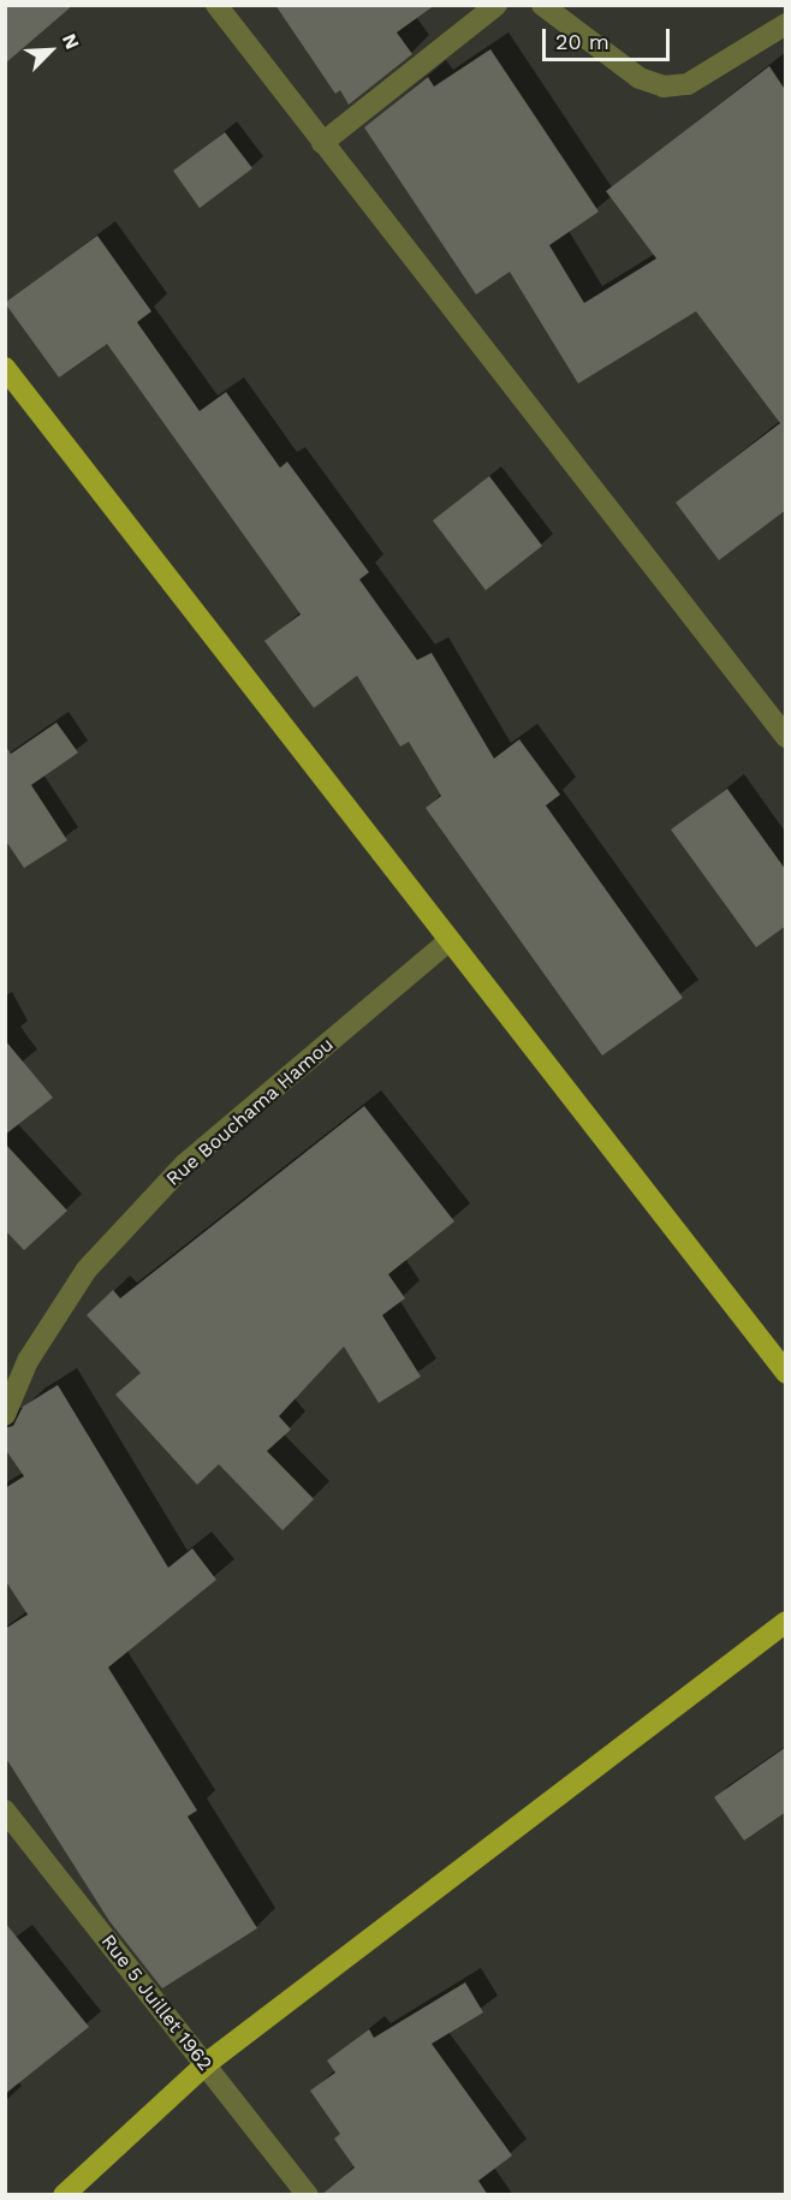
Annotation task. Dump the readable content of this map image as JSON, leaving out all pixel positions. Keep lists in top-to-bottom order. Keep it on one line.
{"streets":{"street":["Rue Bouchama Hamou","Rue 5 Juillet 1962"]},"scale_bar":"20 m","north":"top right"}
